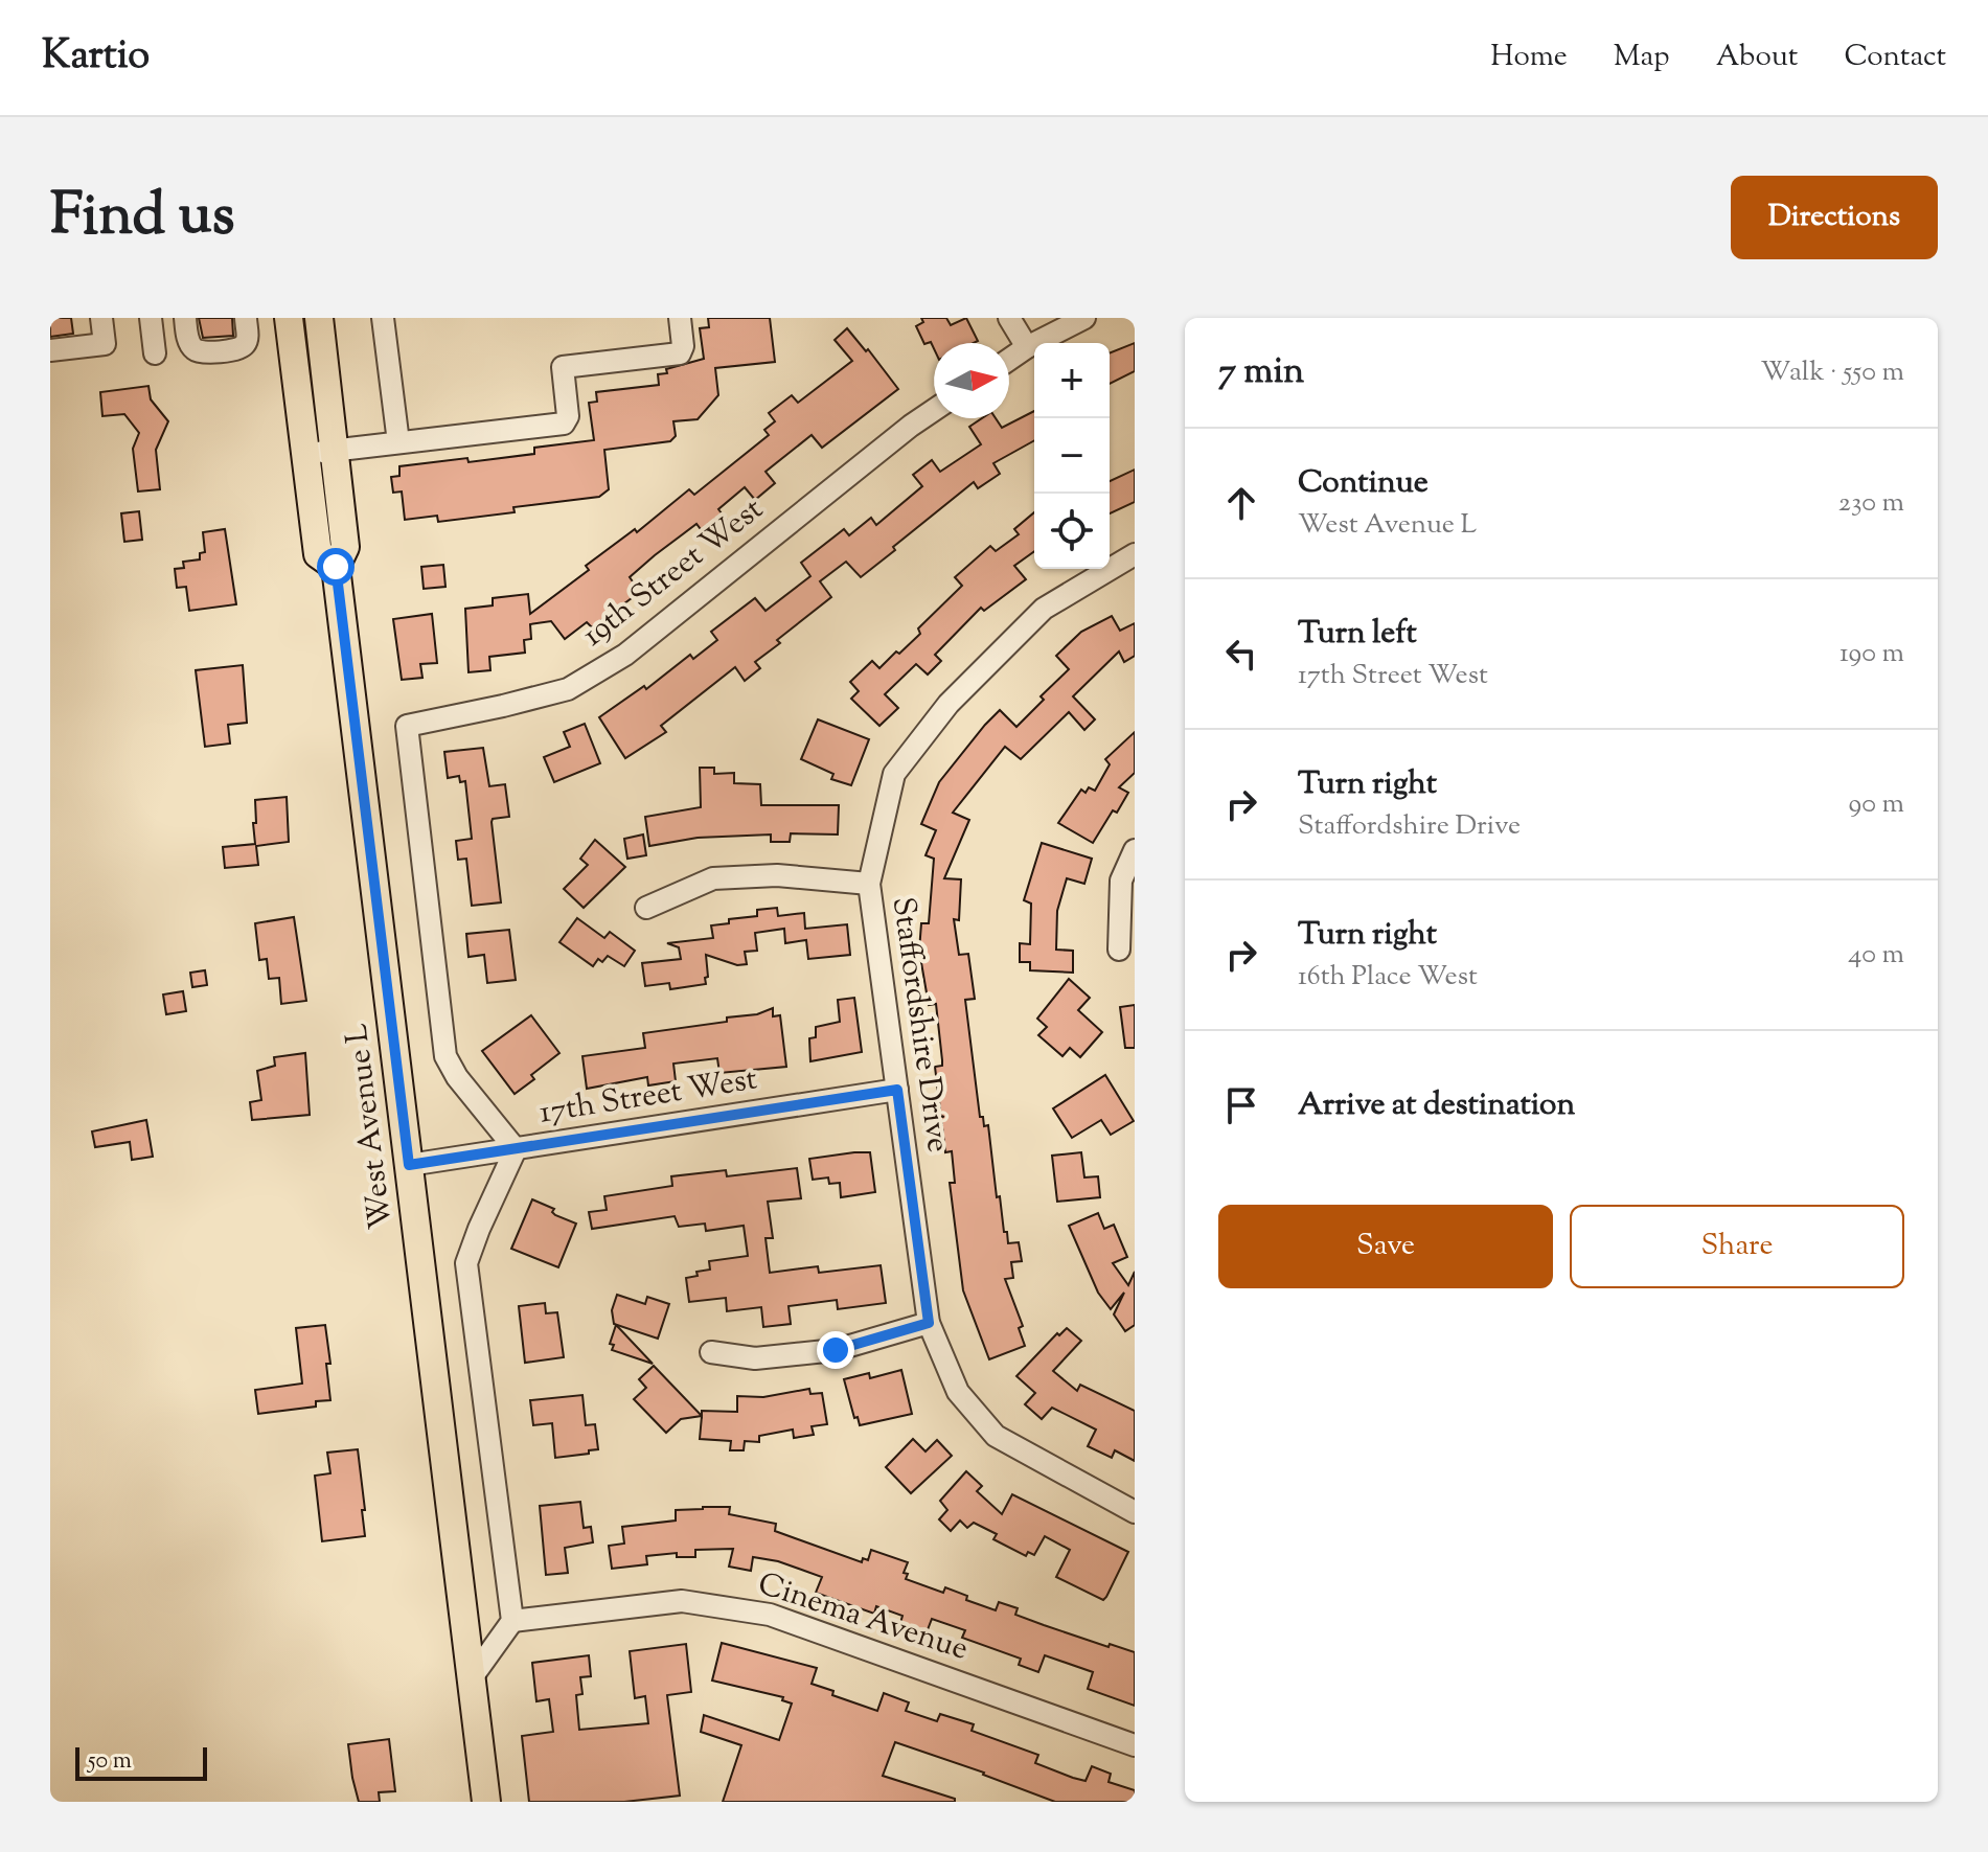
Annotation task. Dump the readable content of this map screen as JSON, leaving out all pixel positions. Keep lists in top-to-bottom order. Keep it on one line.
{"streets":{"main road":["West Avenue L"],"street":["19th Street West","Staffordshire Drive","17th Street West","Cinema Avenue"]},"crossings":[["19th Street West","17th Street West"],["Staffordshire Drive","17th Street West"],["17th Street West","West Avenue L"]],"scale_bar":"50 m","north":"right","page":{"header":"Kartio","nav":["Home","Map","About","Contact"],"title":"Find us","buttons":["Directions",["Save","Share"]],"heading":["7 min","Walk · 550 m"],"map_buttons":["+","−"],"list":[["Continue","West Avenue L","230 m"],["Turn left","17th Street West","190 m"],["Turn right","Staffordshire Drive","90 m"],["Turn right","16th Place West","40 m"],"Arrive at destination"],"scale":"50 m"}}
